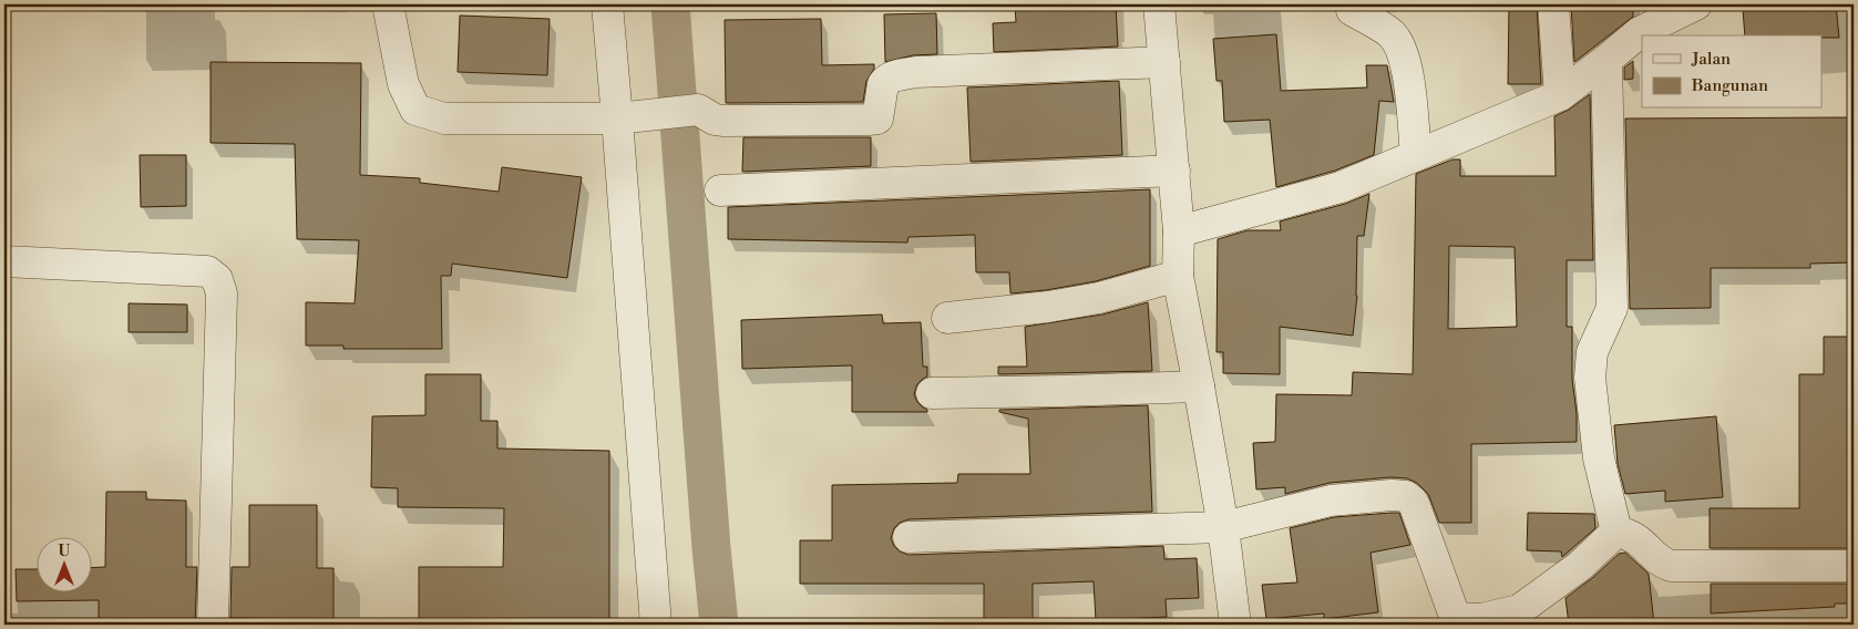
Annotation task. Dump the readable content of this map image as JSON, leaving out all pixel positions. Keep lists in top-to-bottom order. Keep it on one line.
{"legend":["Jalan","Bangunan"],"north":"top"}
